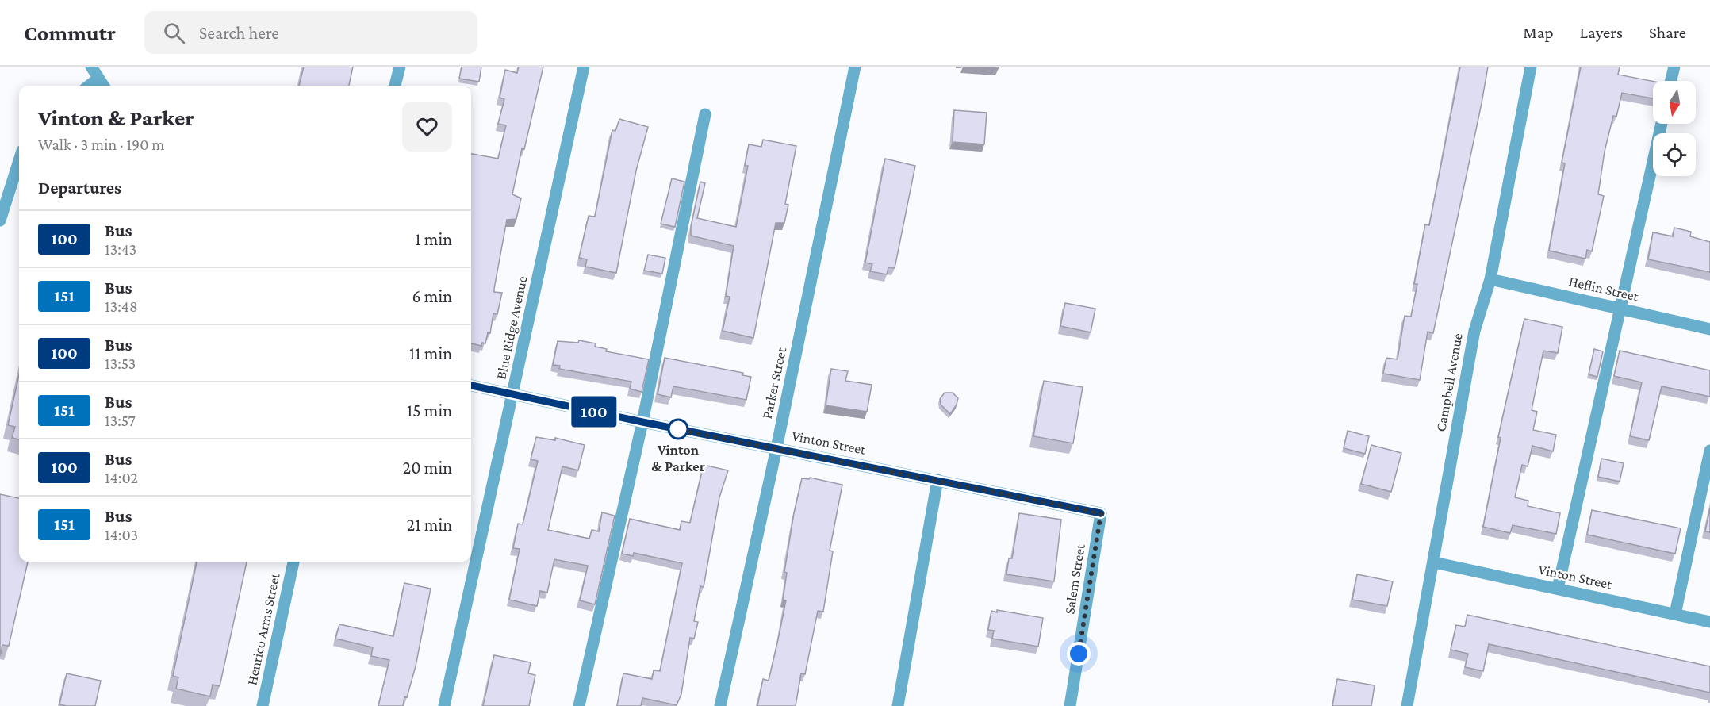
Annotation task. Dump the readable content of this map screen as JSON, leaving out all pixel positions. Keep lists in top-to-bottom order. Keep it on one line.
{"streets":{"street":["Heflin Street","Blue Ridge Avenue","Campbell Avenue","Parker Street","Vinton Street","Salem Street","Henrico Arms Street"]},"crossings":[["Heflin Street","Campbell Avenue"],["Blue Ridge Avenue","Vinton Street"],["Campbell Avenue","Vinton Street"],["Parker Street","Vinton Street"],["Vinton Street","Salem Street"]],"places":["Vinton & Parker"],"lines":["bus line 100"],"north":"bottom","page":{"header":"Commutr","search":"Search here","nav":["Map","Layers","Share"],"on_map":"100","heading":[["Vinton & Parker","Walk · 3 min · 190 m"],"Departures"],"list":[{"mark":"100","name":"Bus","note":"13:43","value":"1 min"},{"mark":"151","name":"Bus","note":"13:48","value":"6 min"},{"mark":"100","name":"Bus","note":"13:53","value":"11 min"},{"mark":"151","name":"Bus","note":"13:57","value":"15 min"},{"mark":"100","name":"Bus","note":"14:02","value":"20 min"},{"mark":"151","name":"Bus","note":"14:03","value":"21 min"}]}}
